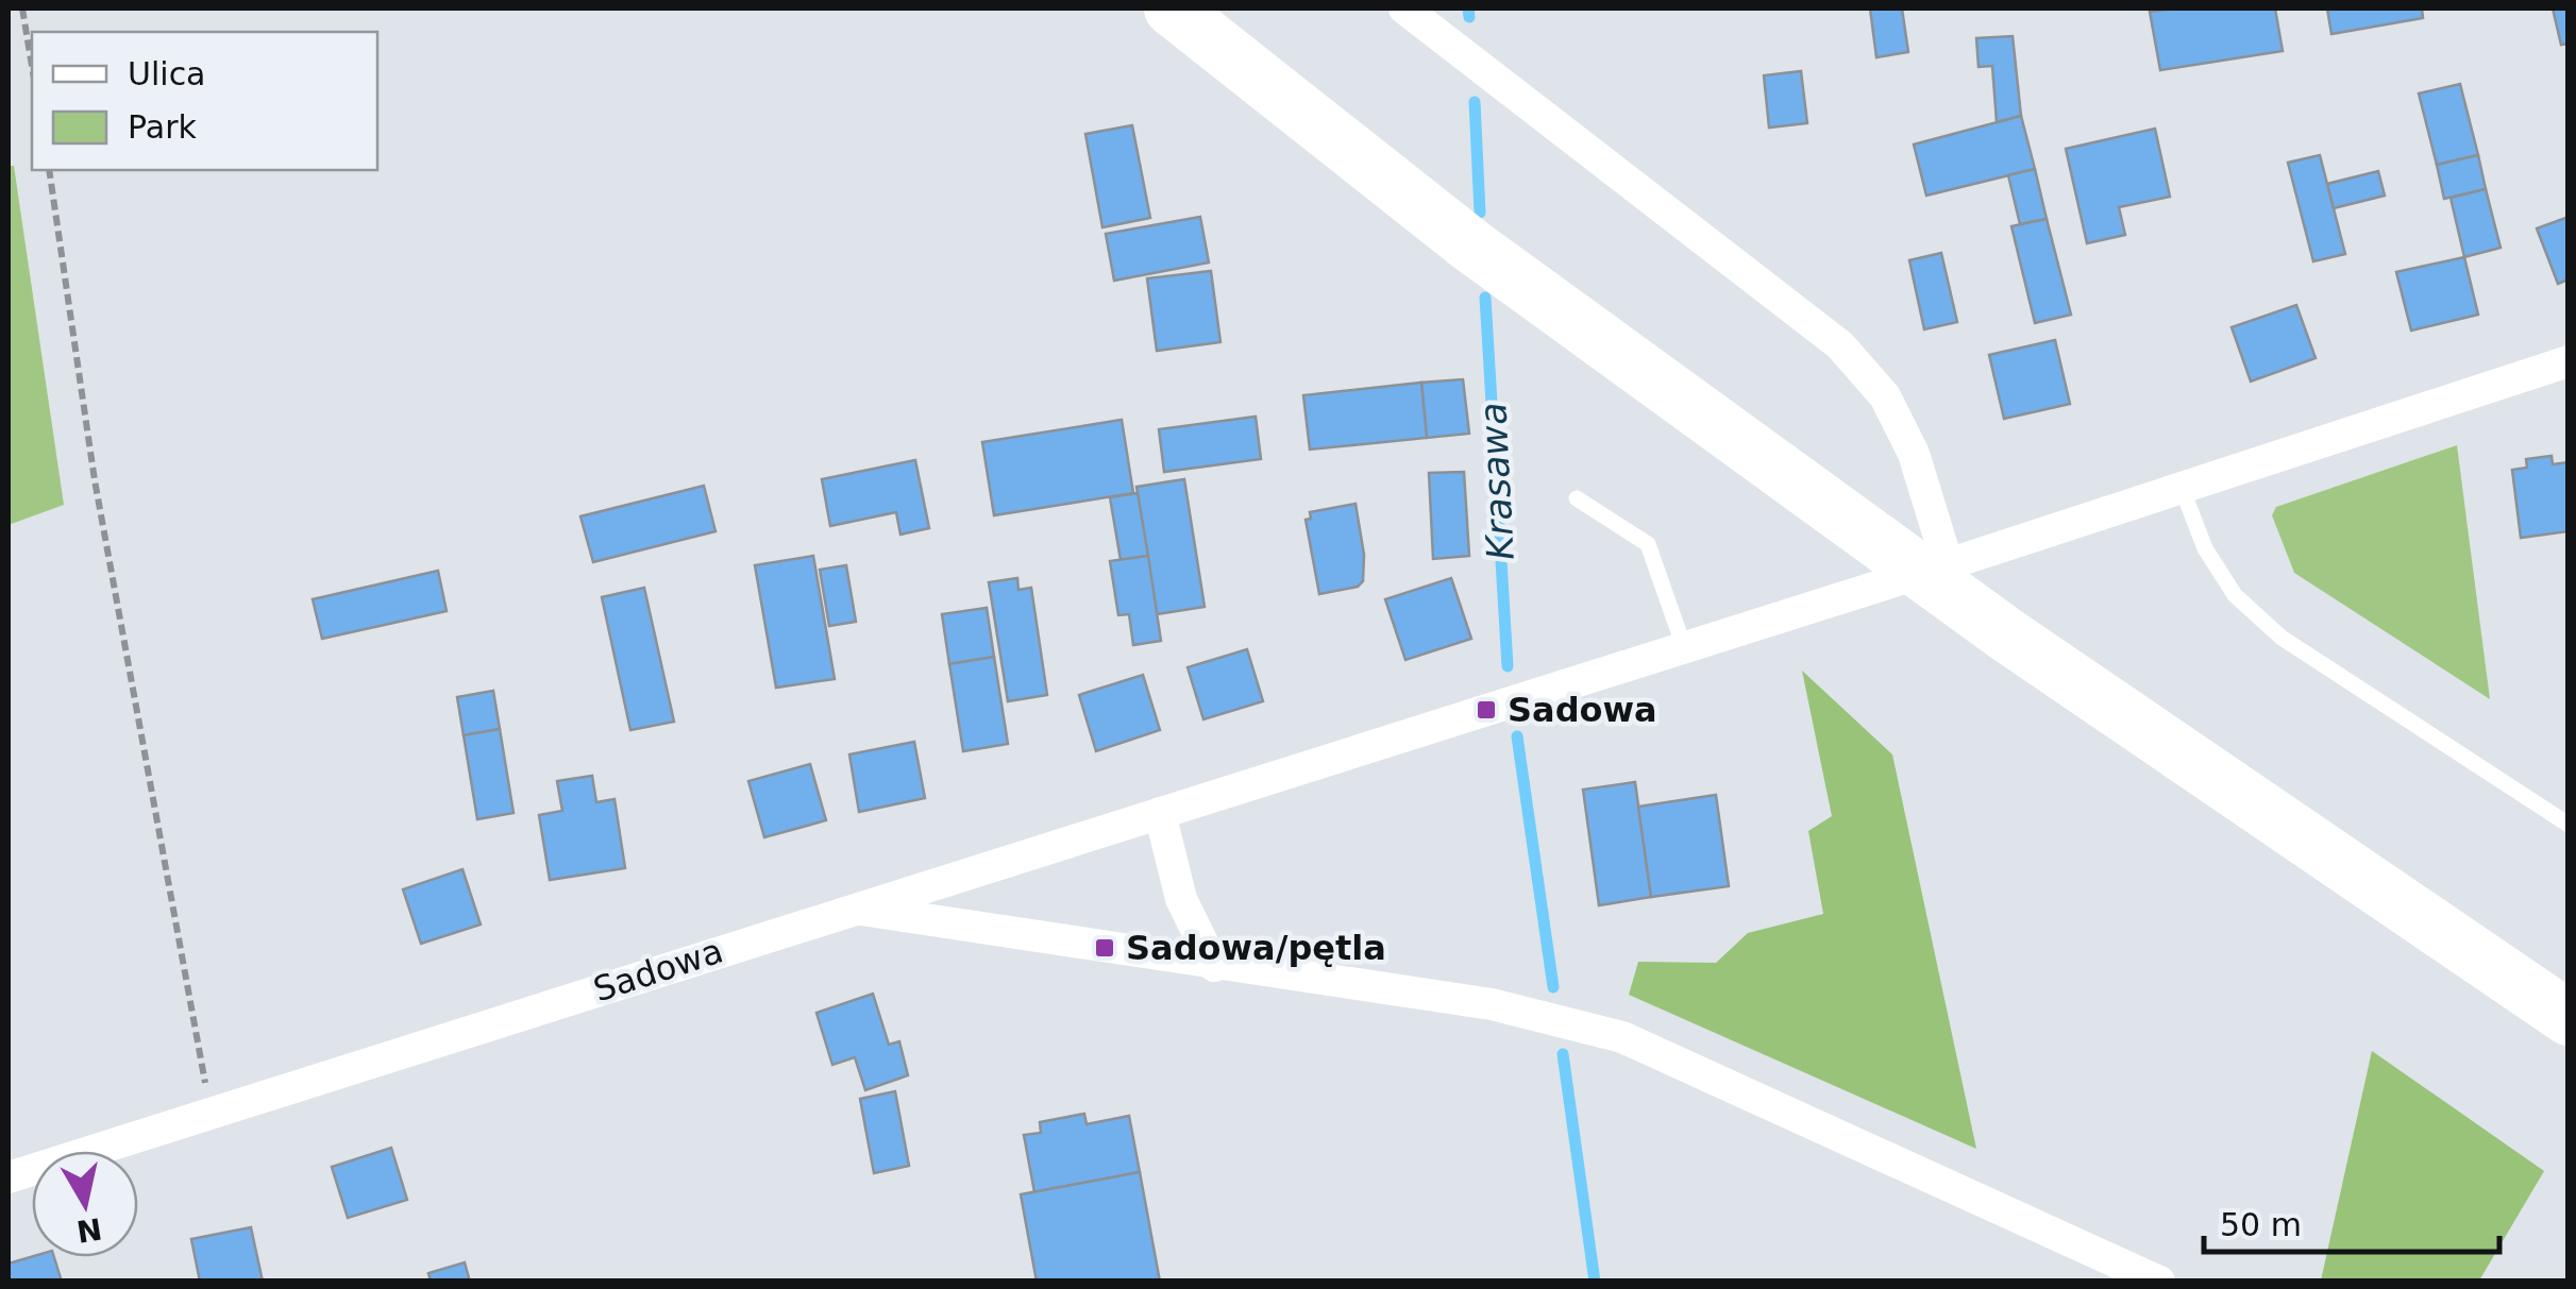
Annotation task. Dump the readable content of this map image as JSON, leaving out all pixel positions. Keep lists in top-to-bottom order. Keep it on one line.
{"streets":{"street":["Sadowa"]},"water":["Krasawa"],"places":{"transit":["Sadowa","Sadowa/pętla"]},"legend":["Ulica","Park"],"scale_bar":"50 m","north":"bottom"}
